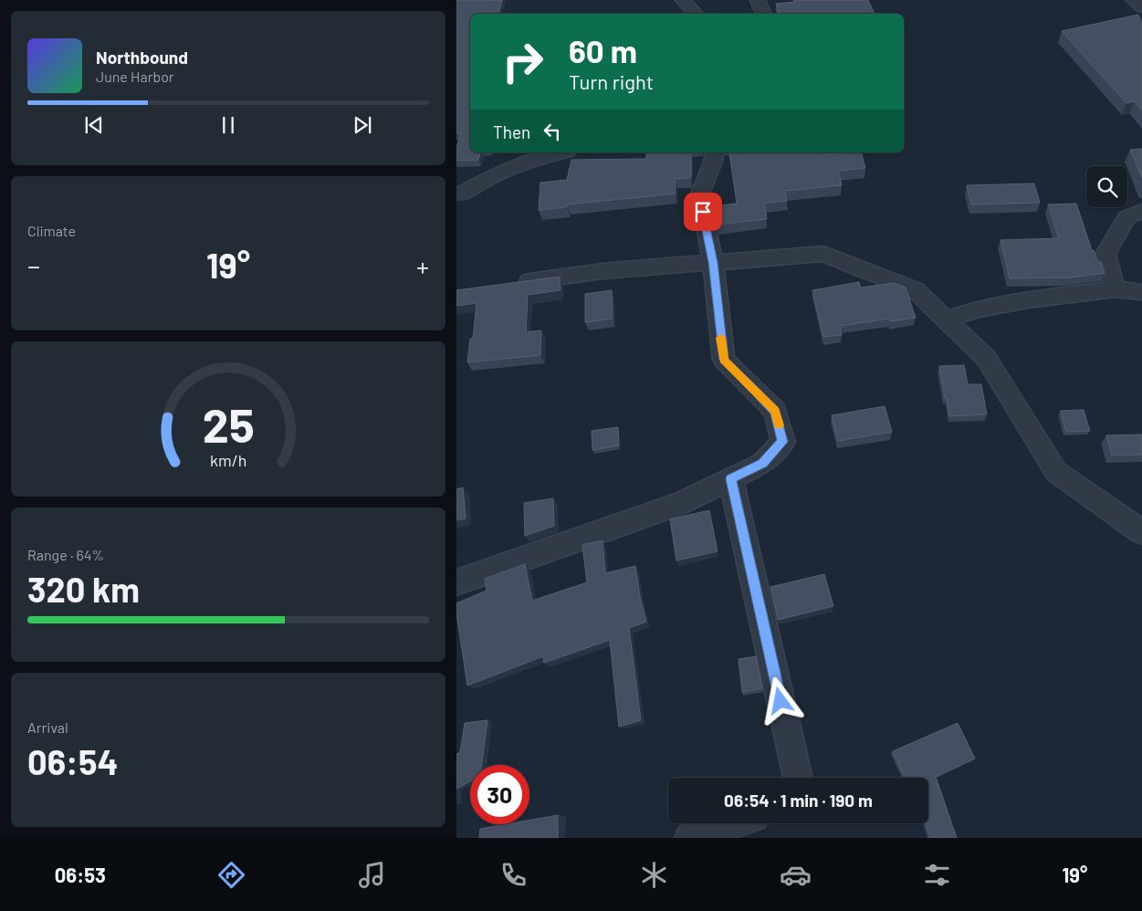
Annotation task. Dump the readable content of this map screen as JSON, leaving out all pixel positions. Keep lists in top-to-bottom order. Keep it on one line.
{"page":{"turn":["60 m","Turn right"],"song":["Northbound","June Harbor"],"then":"Then","tile":["Climate",["Range · 64%","320 km"],["Arrival","06:54"]],"heat":["−","19°","+"],"limit":"30","trip":"06:54 · 1 min · 190 m","tabs":["06:53","19°"],"gauge":["25","km/h"]}}
